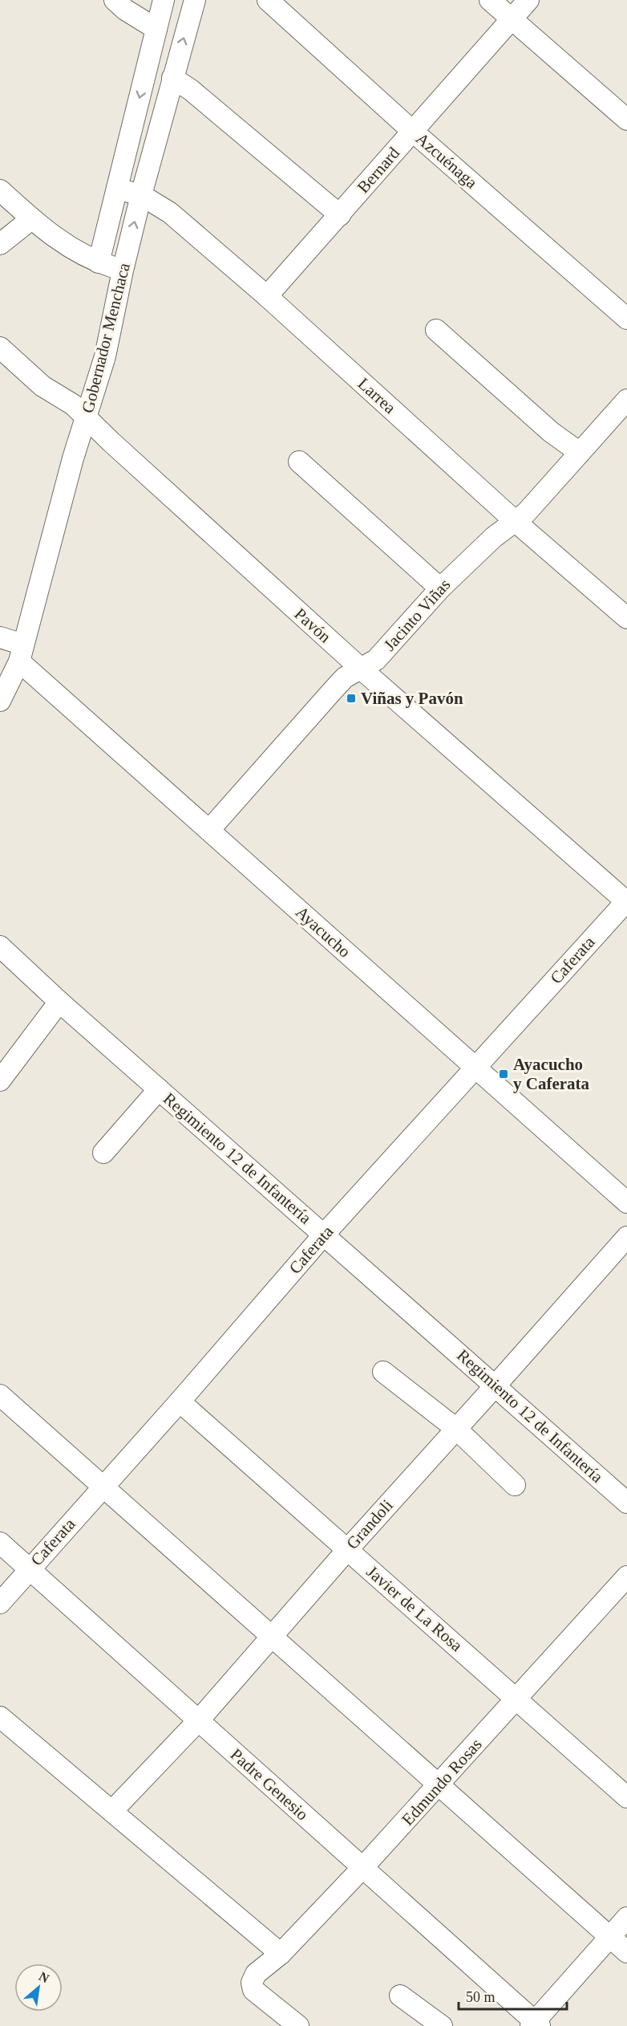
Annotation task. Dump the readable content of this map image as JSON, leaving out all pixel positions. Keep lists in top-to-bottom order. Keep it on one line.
{"streets":{"street":["Azcuénaga","Bernard","Gobernador Menchaca","Larrea","Jacinto Viñas","Pavón","Ayacucho","Caferata","Regimiento 12 de Infantería","Grandoli","Javier de La Rosa","Edmundo Rosas","Padre Genesio"]},"crossings":[["Azcuénaga","Bernard"],["Bernard","Larrea"],["Gobernador Menchaca","Larrea"],["Gobernador Menchaca","Pavón"],["Gobernador Menchaca","Ayacucho"],["Larrea","Jacinto Viñas"],["Jacinto Viñas","Pavón"],["Jacinto Viñas","Ayacucho"],["Pavón","Caferata"],["Ayacucho","Caferata"],["Caferata","Regimiento 12 de Infantería"],["Caferata","Javier de La Rosa"],["Caferata","Padre Genesio"],["Regimiento 12 de Infantería","Grandoli"],["Grandoli","Javier de La Rosa"],["Grandoli","Padre Genesio"],["Javier de La Rosa","Edmundo Rosas"],["Edmundo Rosas","Padre Genesio"]],"places":{"transit":["Viñas y Pavón","Ayacucho y Caferata"]},"scale_bar":"50 m","north":"top right"}
